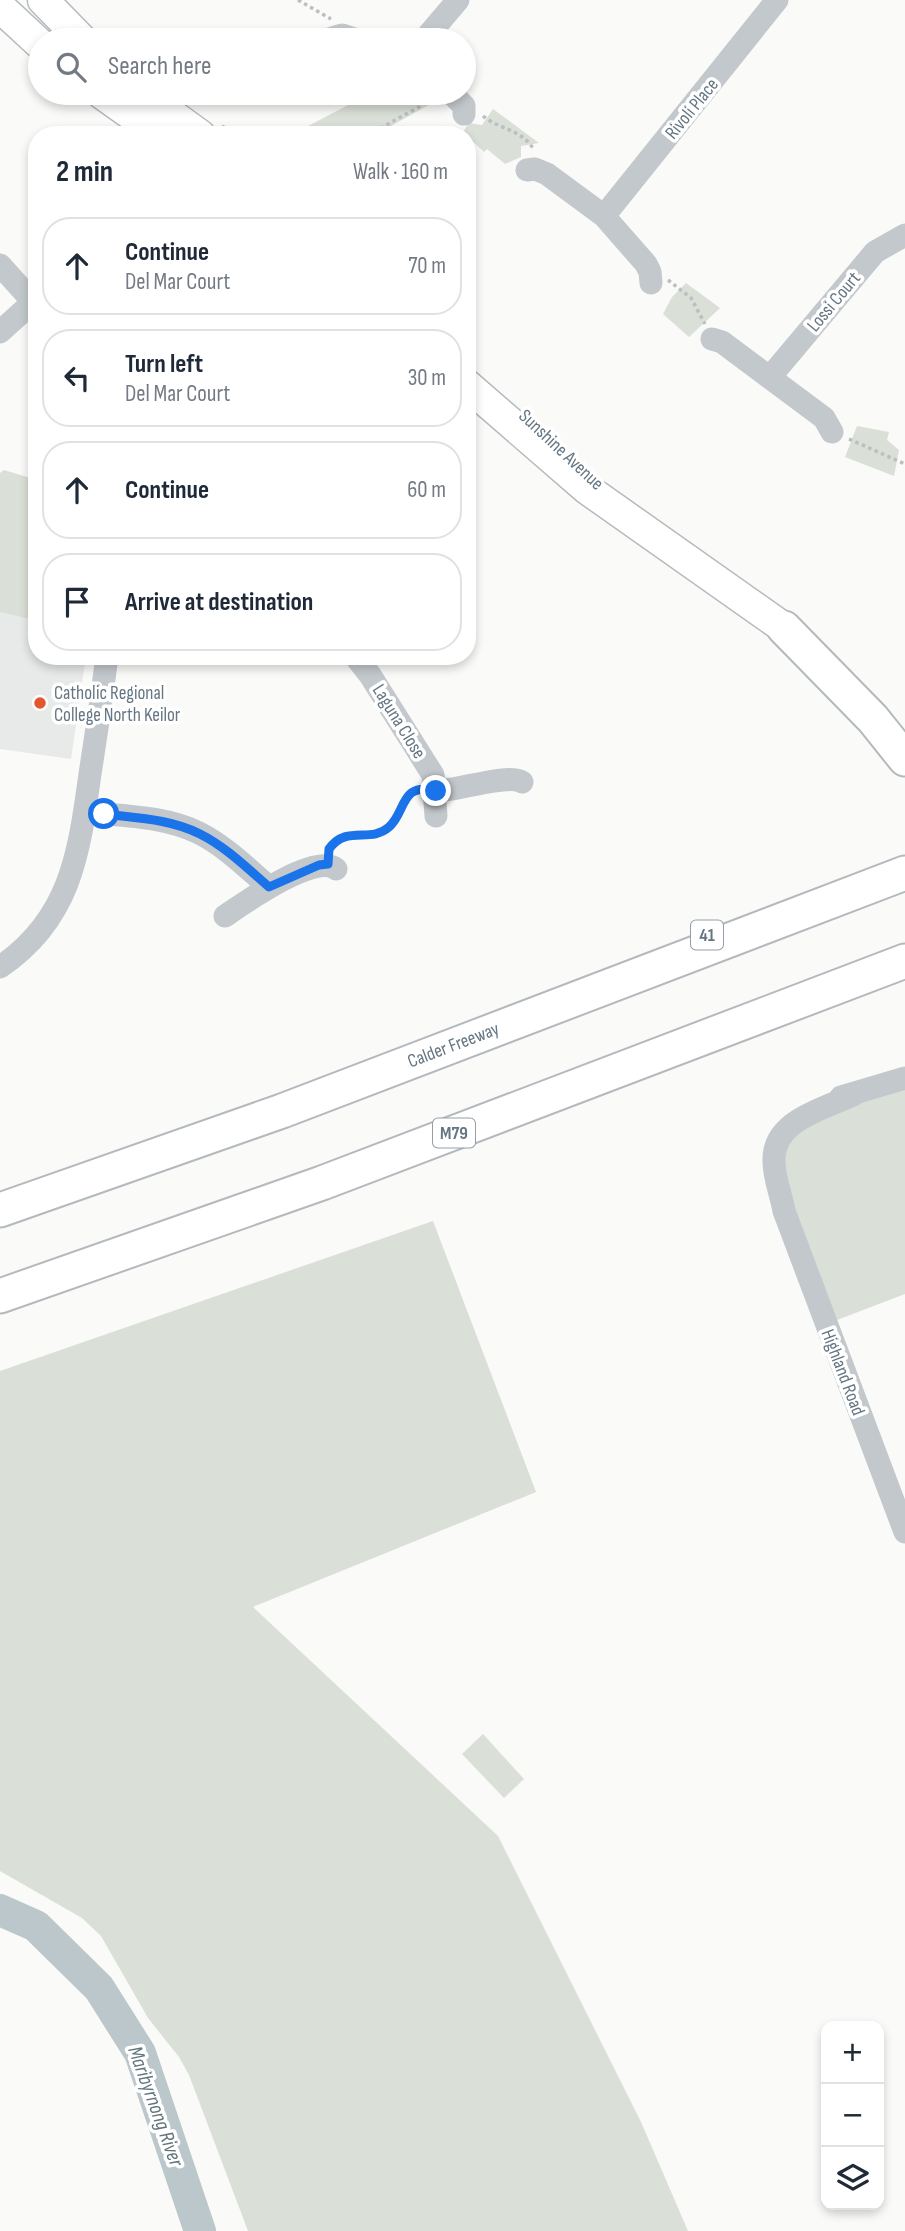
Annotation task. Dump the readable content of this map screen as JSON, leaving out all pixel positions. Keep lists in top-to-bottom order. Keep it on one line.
{"streets":{"highway":["41","Calder Freeway","M79"],"main road":["Sunshine Avenue"],"street":["Rivoli Place","Lossi Court","Laguna Close","Highland Road"]},"crossings":[["41","Calder Freeway"]],"water":["Maribyrnong River"],"places":["Catholic Regional College North Keilor"],"page":{"search":"Search here","heading":["2 min","Walk · 160 m"],"list":[["Continue","Del Mar Court","70 m"],["Turn left","Del Mar Court","30 m"],["Continue","60 m"],"Arrive at destination"],"map_buttons":["+","−"]}}
